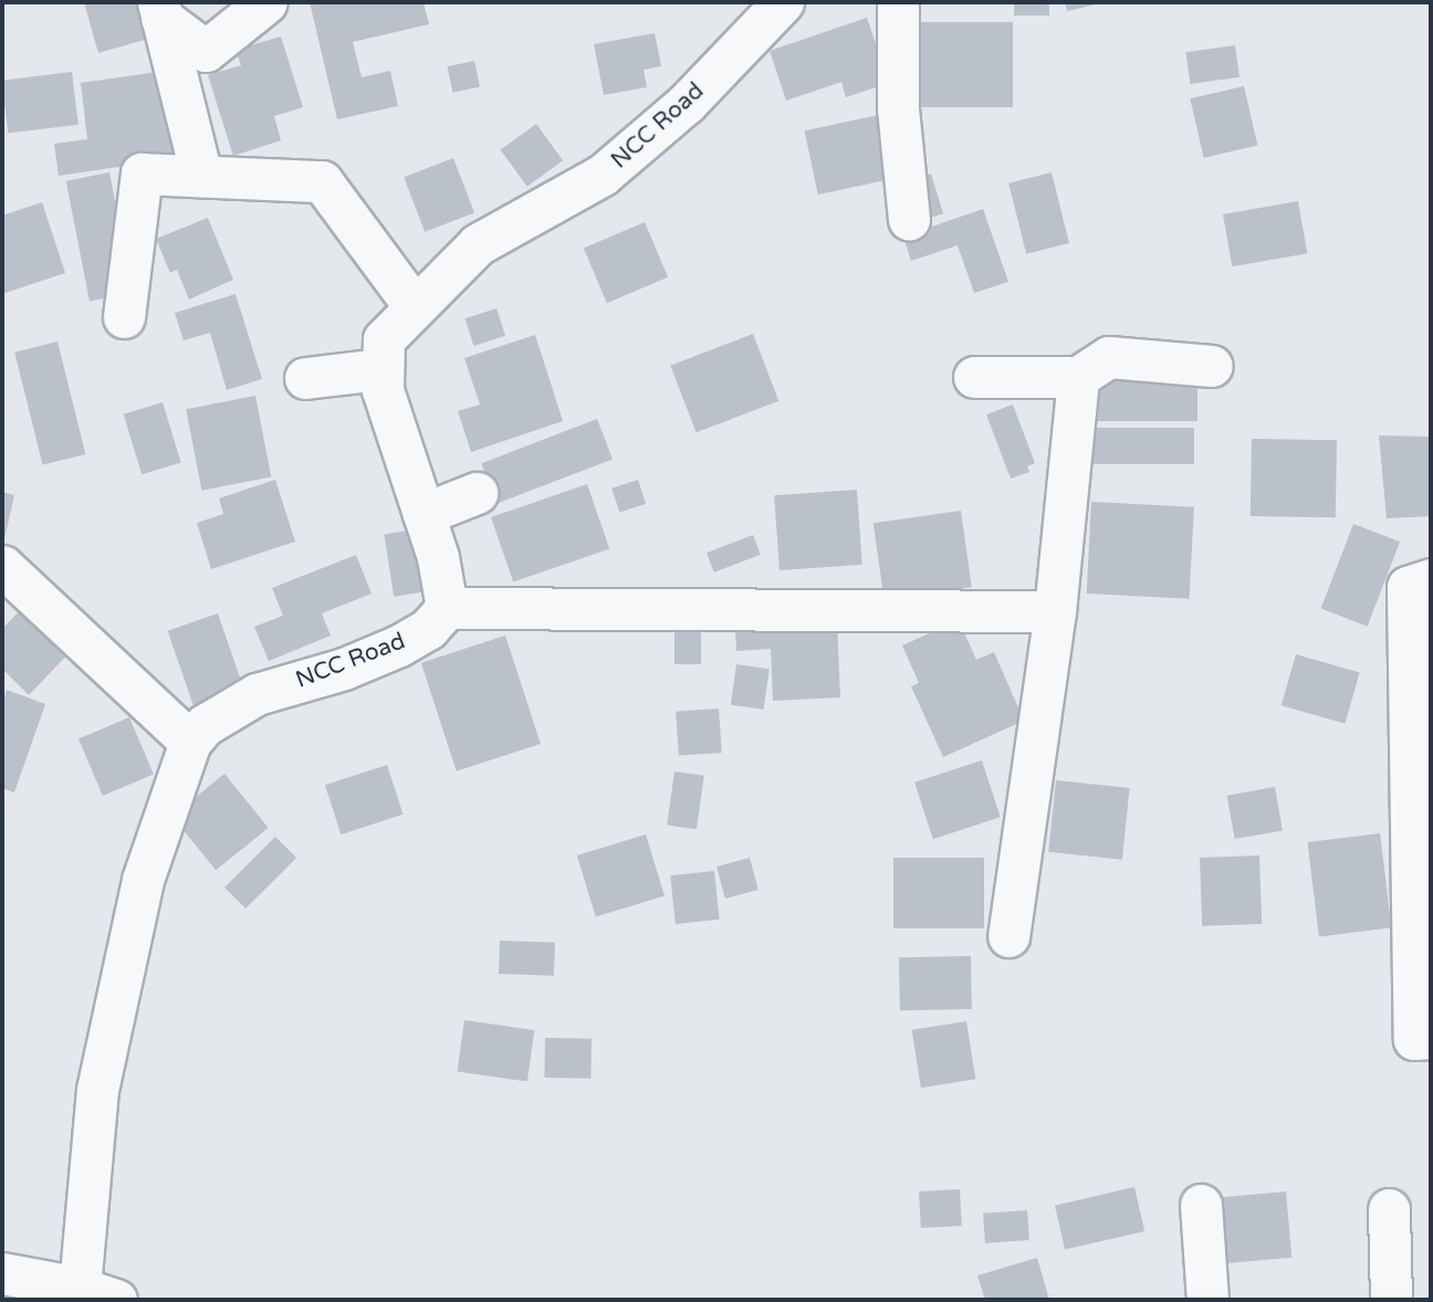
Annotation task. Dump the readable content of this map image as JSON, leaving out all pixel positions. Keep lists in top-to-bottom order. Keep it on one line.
{"streets":{"street":["NCC Road"]}}
